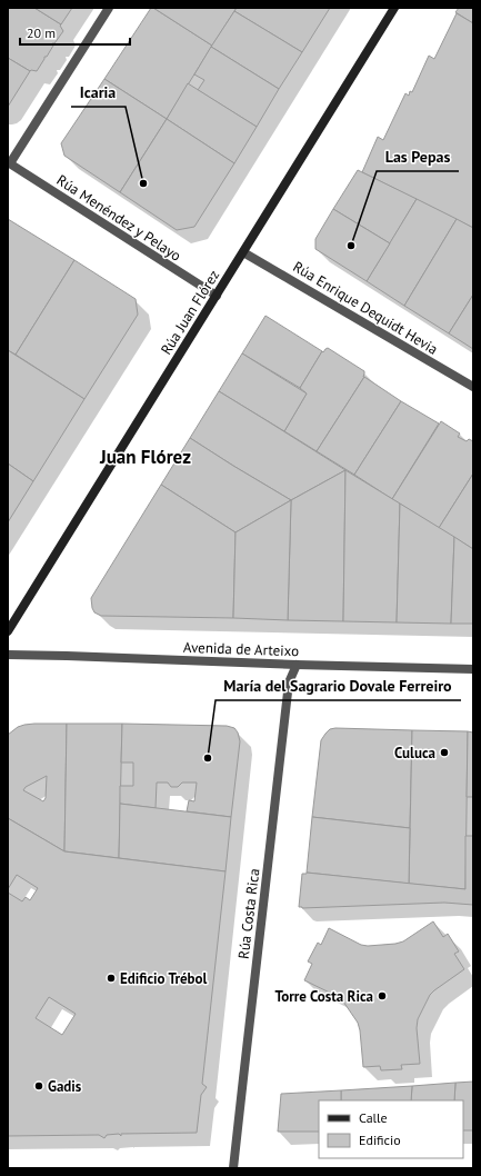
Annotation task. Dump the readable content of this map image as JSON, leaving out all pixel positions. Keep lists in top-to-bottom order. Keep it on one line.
{"streets":{"main road":["Rúa Juan Flórez"],"street":["Rúa Menéndez y Pelayo","Rúa Enrique Dequidt Hevia","Avenida de Arteixo","Rúa Costa Rica"]},"crossings":[["Rúa Menéndez y Pelayo","Rúa Juan Flórez"],["Rúa Enrique Dequidt Hevia","Rúa Juan Flórez"],["Avenida de Arteixo","Rúa Costa Rica"]],"districts":["Juan Flórez"],"places":["Icaria","Las Pepas","Culuca","María del Sagrario Dovale Ferreiro","Edificio Trébol","Torre Costa Rica","Gadis"],"legend":["Calle","Edificio"],"scale_bar":"20 m"}
